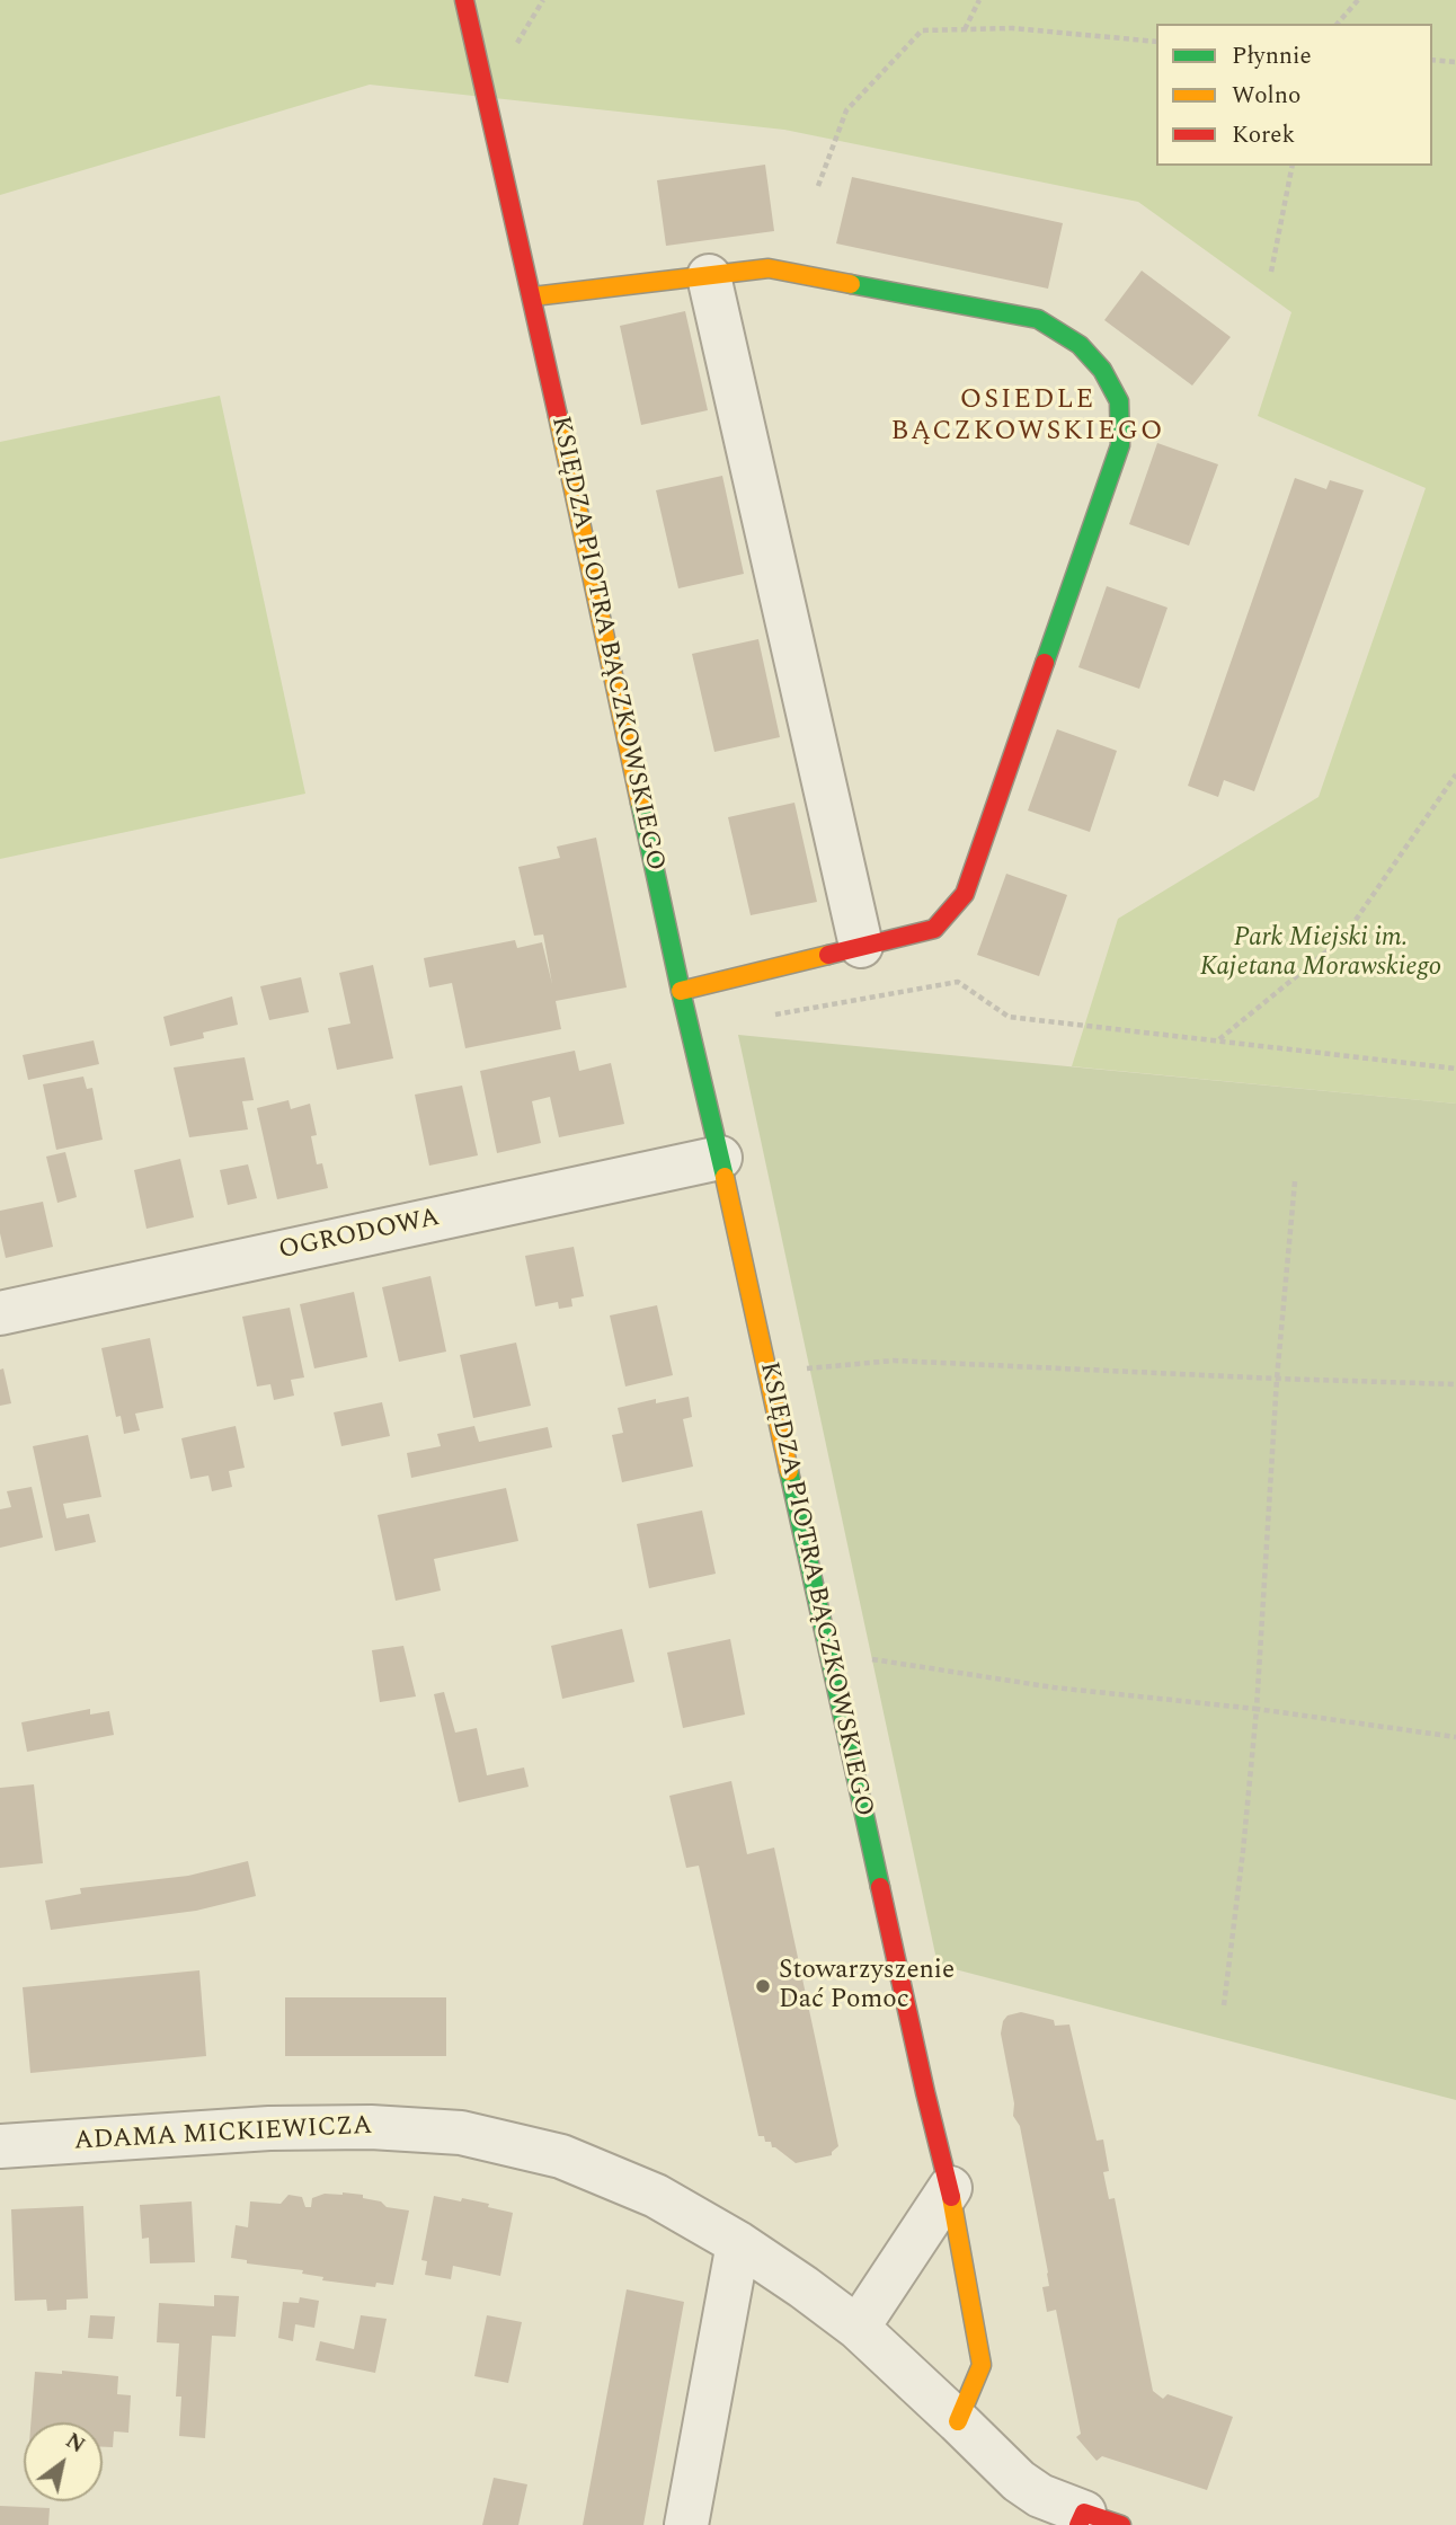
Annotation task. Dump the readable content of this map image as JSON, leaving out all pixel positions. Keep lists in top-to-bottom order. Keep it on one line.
{"streets":{"street":["KSIĘDZA PIOTRA BĄCZKOWSKIEGO","OGRODOWA","ADAMA MICKIEWICZA"]},"crossings":[["KSIĘDZA PIOTRA BĄCZKOWSKIEGO","OGRODOWA"],["KSIĘDZA PIOTRA BĄCZKOWSKIEGO","ADAMA MICKIEWICZA"]],"districts":["OSIEDLE BĄCZKOWSKIEGO"],"parks":["Park Miejski im. Kajetana Morawskiego"],"places":["Stowarzyszenie Dać Pomoc"],"legend":["Płynnie","Wolno","Korek"],"north":"top right"}
